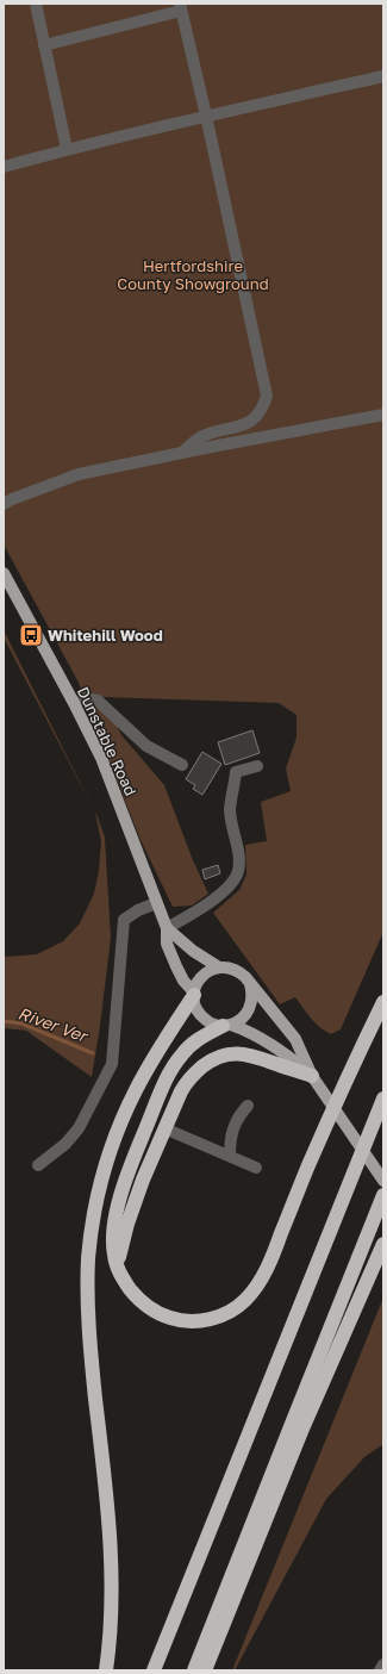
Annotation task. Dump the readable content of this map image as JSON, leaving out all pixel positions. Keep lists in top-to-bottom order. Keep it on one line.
{"streets":{"main road":["Dunstable Road"]},"water":["River Ver"],"parks":["Hertfordshire County Showground"],"places":{"bus stop":["Whitehill Wood"]}}
